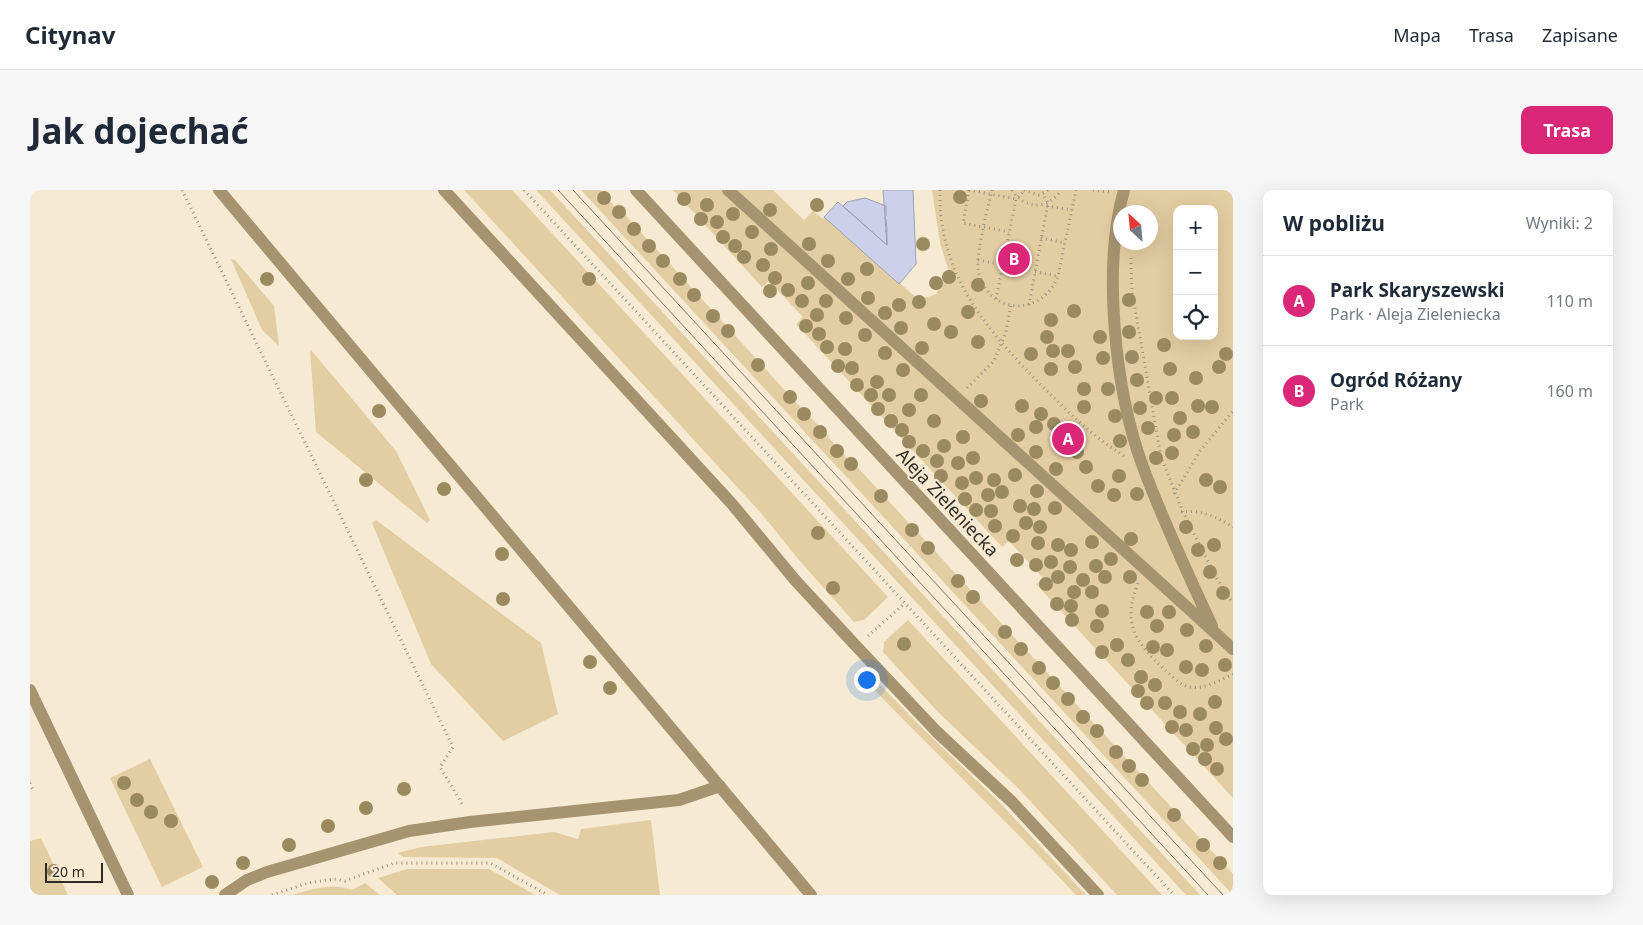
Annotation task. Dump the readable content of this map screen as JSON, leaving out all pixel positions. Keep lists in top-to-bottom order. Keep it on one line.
{"streets":{"street":["Aleja Zieleniecka"]},"scale_bar":"20 m","north":"top left","page":{"header":"Citynav","nav":["Mapa","Trasa","Zapisane"],"buttons":"Trasa","title":"Jak dojechać","heading":["W pobliżu","Wyniki: 2"],"map_buttons":["+","−"],"pins":["B","A"],"list":[{"mark":"A","name":"Park Skaryszewski","note":"Park · Aleja Zieleniecka","value":"110 m"},{"mark":"B","name":"Ogród Różany","note":"Park","value":"160 m"}],"scale":"20 m"}}
